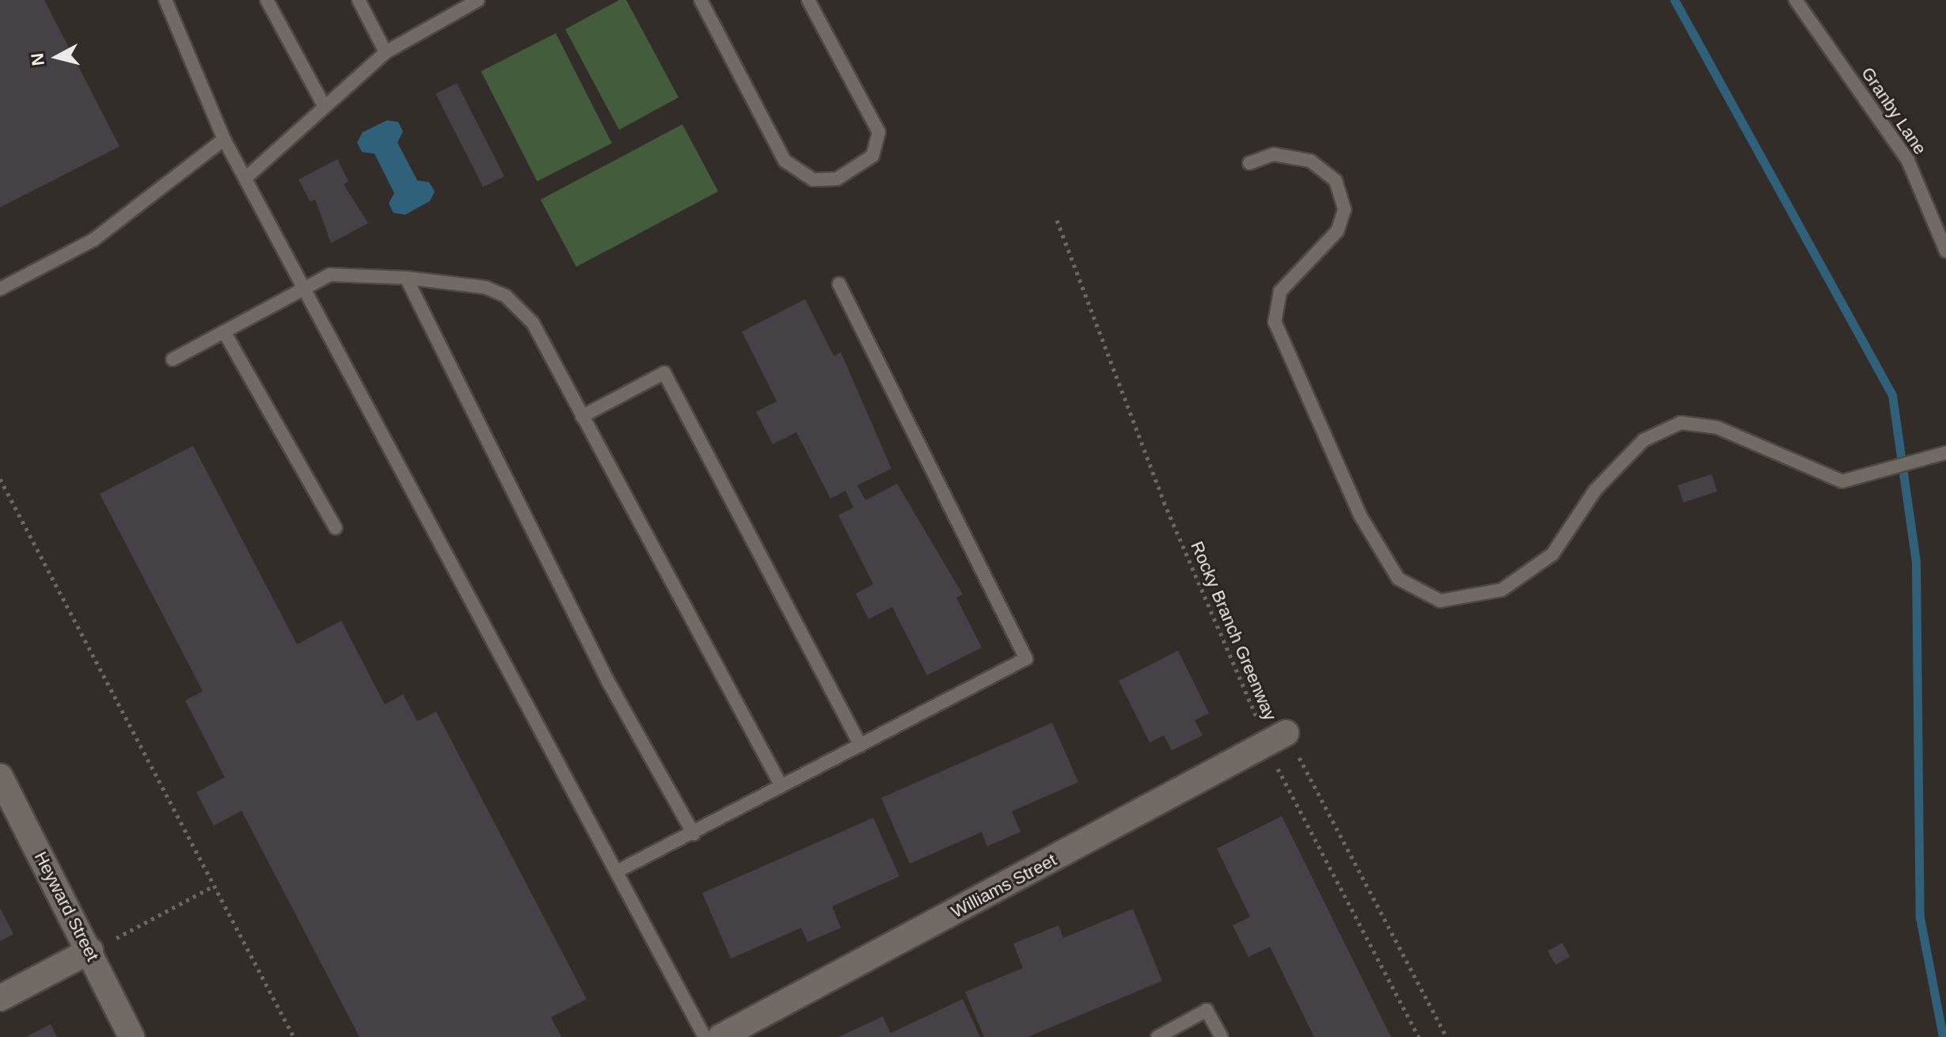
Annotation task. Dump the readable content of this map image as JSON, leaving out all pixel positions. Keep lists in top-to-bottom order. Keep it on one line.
{"streets":{"street":["Williams Street","Heyward Street"],"lane":["Granby Lane"],"path":["Rocky Branch Greenway"]},"crossings":[["Rocky Branch Greenway","Williams Street"]],"north":"left"}
